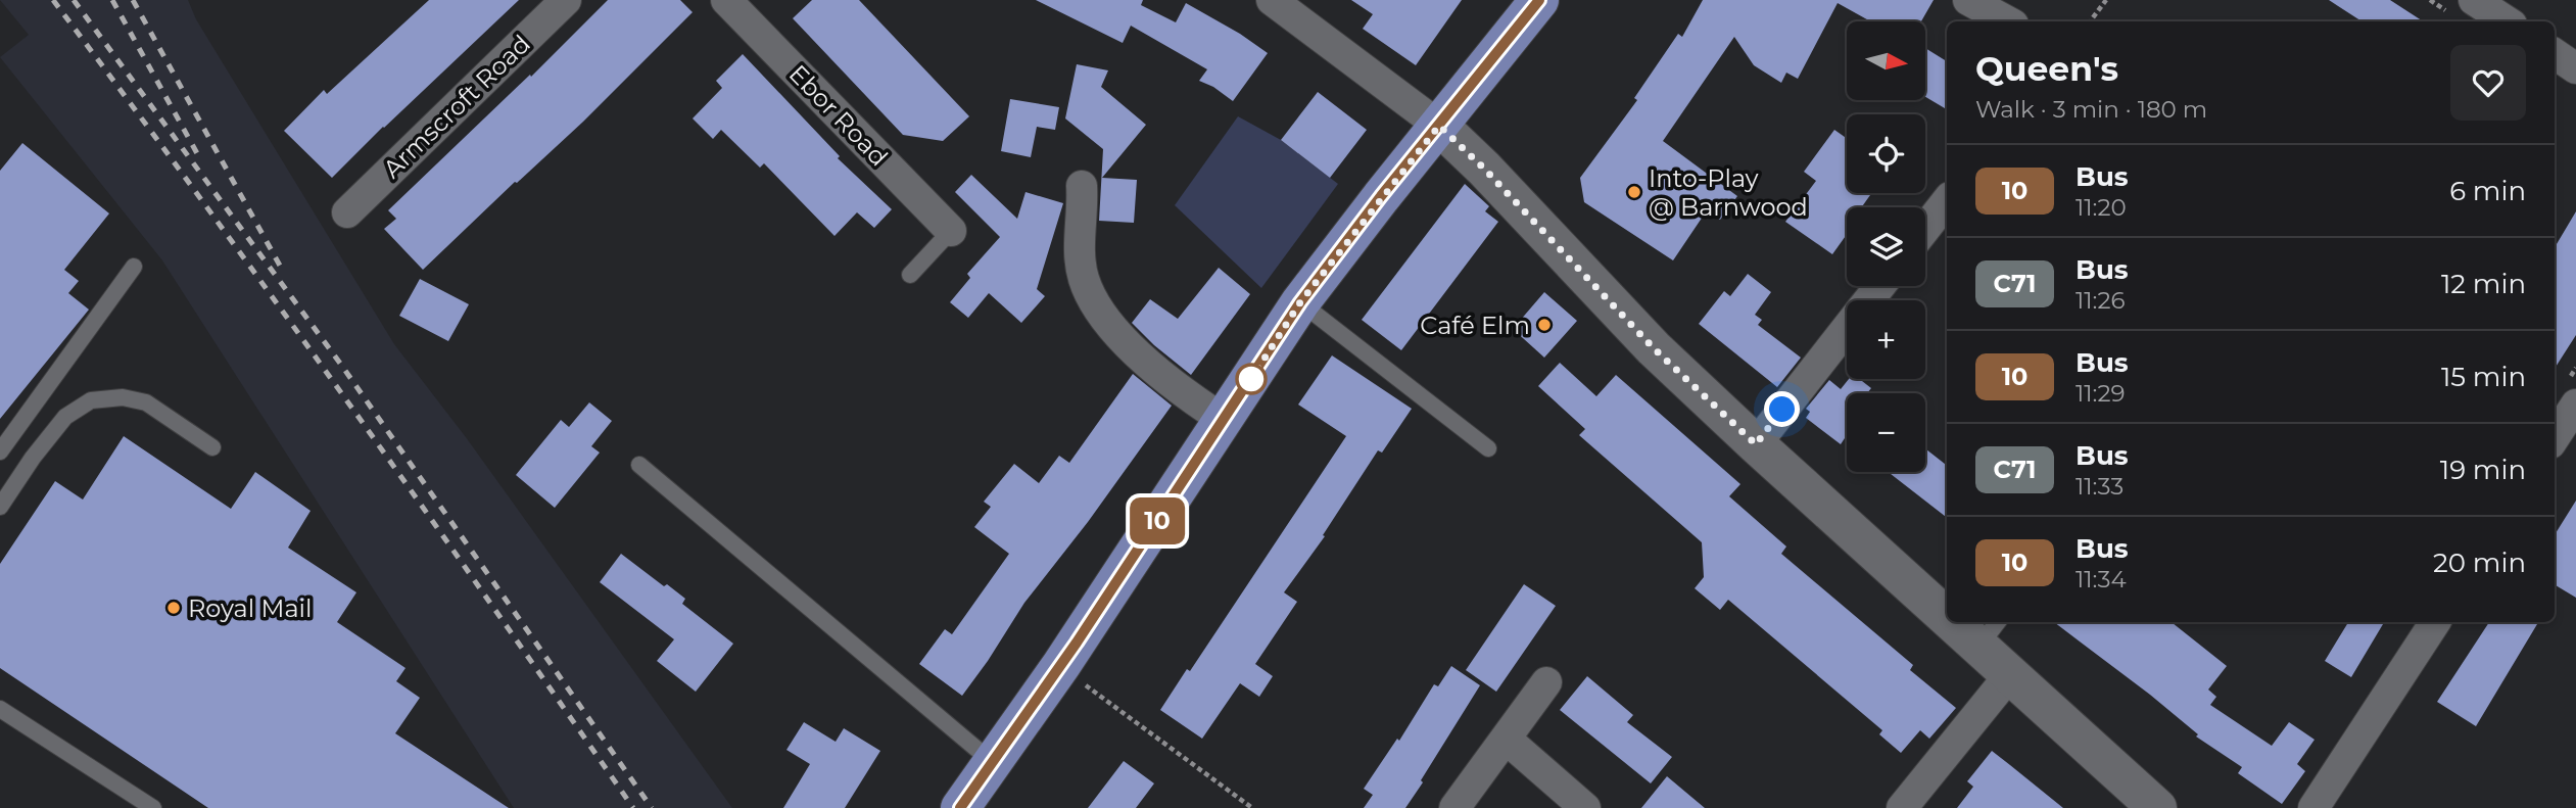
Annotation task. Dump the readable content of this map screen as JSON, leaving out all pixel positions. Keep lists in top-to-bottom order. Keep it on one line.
{"streets":{"street":["Armscroft Road","Ebor Road"]},"places":["Into-Play @ Barnwood","Café Elm","Royal Mail"],"lines":["bus line 10"],"north":"right","page":{"on_map":"10","map_buttons":["+","−"],"heading":["Queen's","Walk · 3 min · 180 m"],"list":[{"mark":"10","name":"Bus","note":"11:20","value":"6 min"},{"mark":"C71","name":"Bus","note":"11:26","value":"12 min"},{"mark":"10","name":"Bus","note":"11:29","value":"15 min"},{"mark":"C71","name":"Bus","note":"11:33","value":"19 min"},{"mark":"10","name":"Bus","note":"11:34","value":"20 min"}]}}
